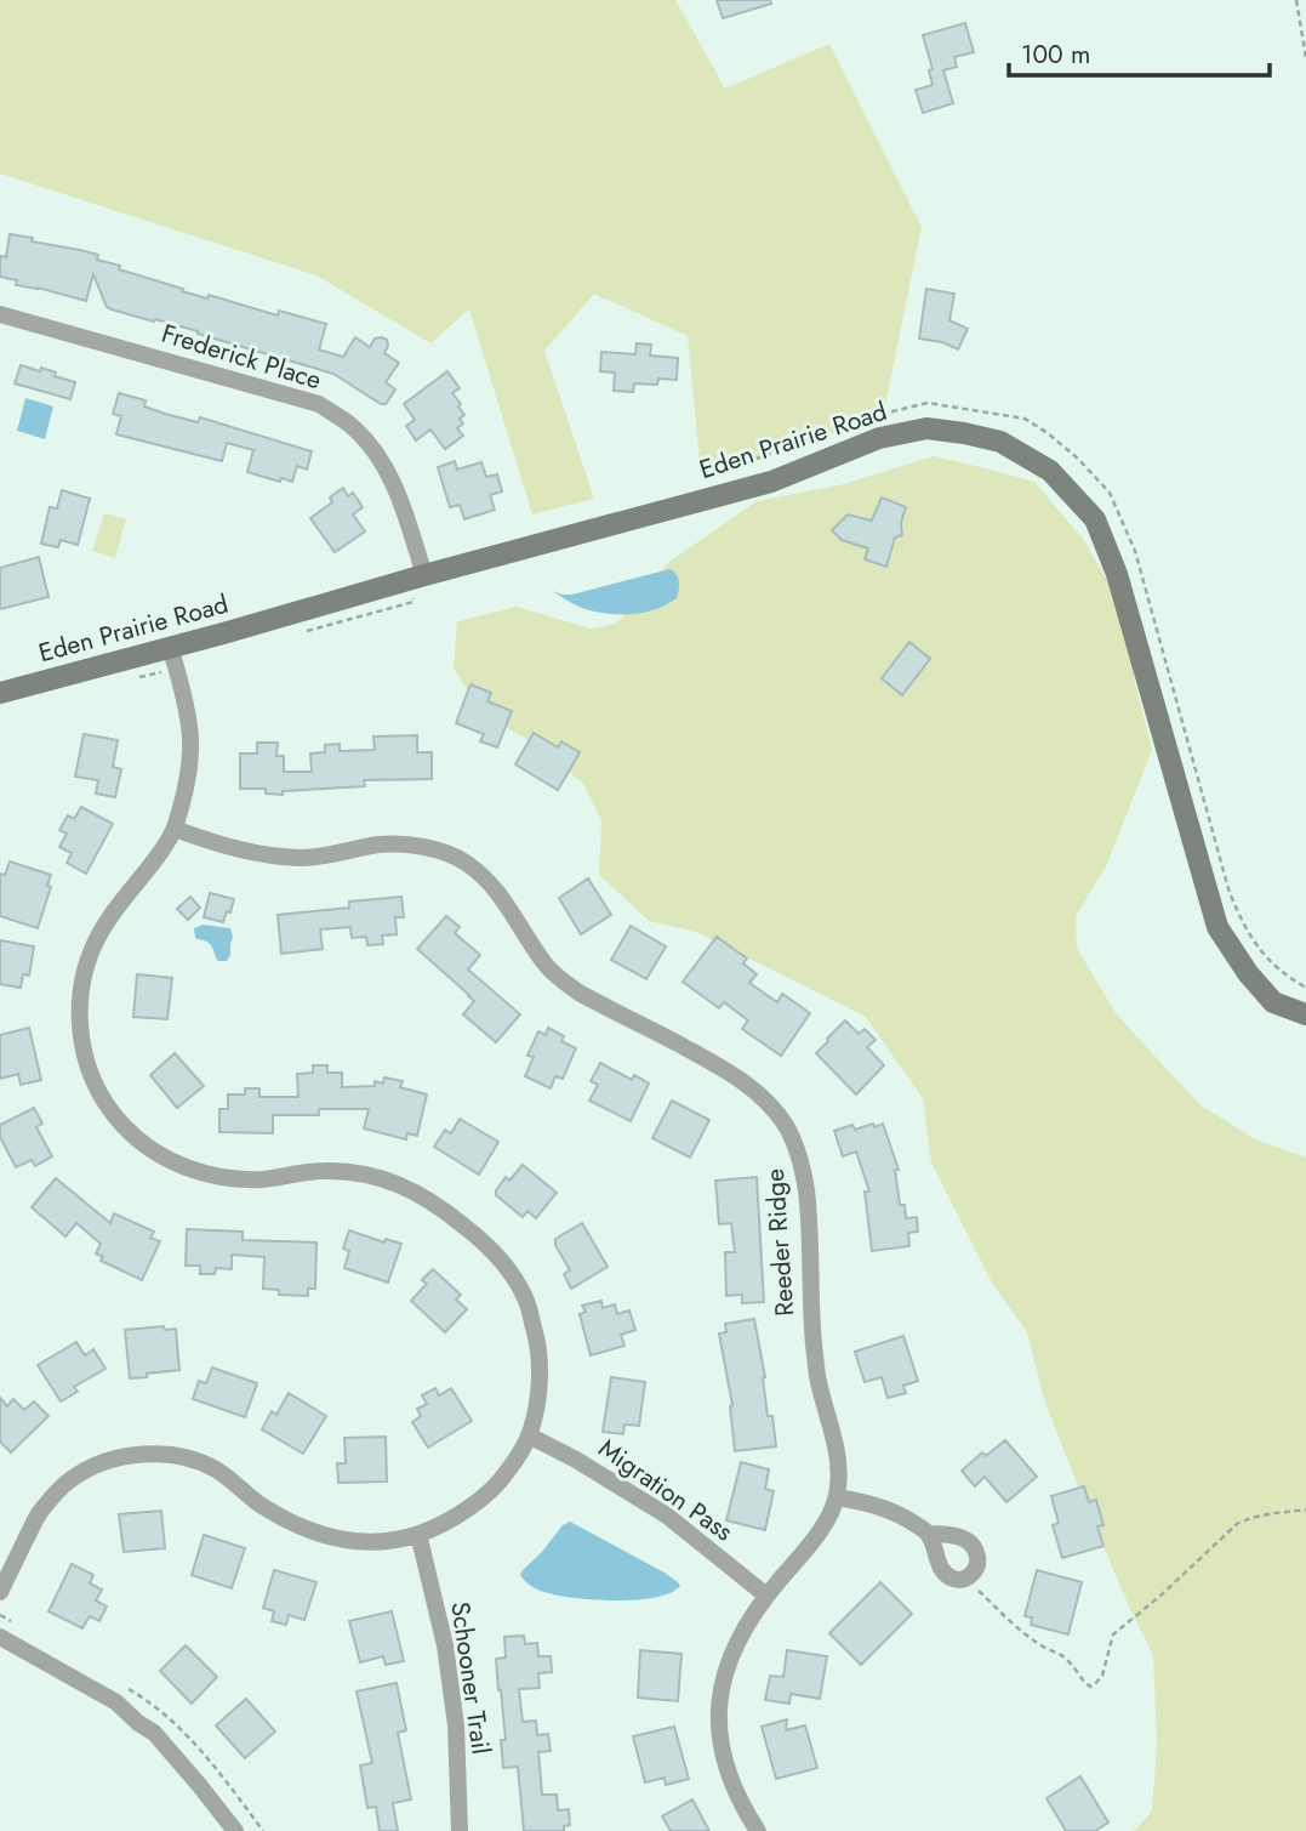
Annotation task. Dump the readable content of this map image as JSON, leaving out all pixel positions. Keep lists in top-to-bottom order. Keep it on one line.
{"streets":{"street":["Frederick Place","Eden Prairie Road","Reeder Ridge","Migration Pass","Schooner Trail"]},"crossings":[["Frederick Place","Eden Prairie Road"],["Reeder Ridge","Migration Pass"]],"scale_bar":"100 m"}
